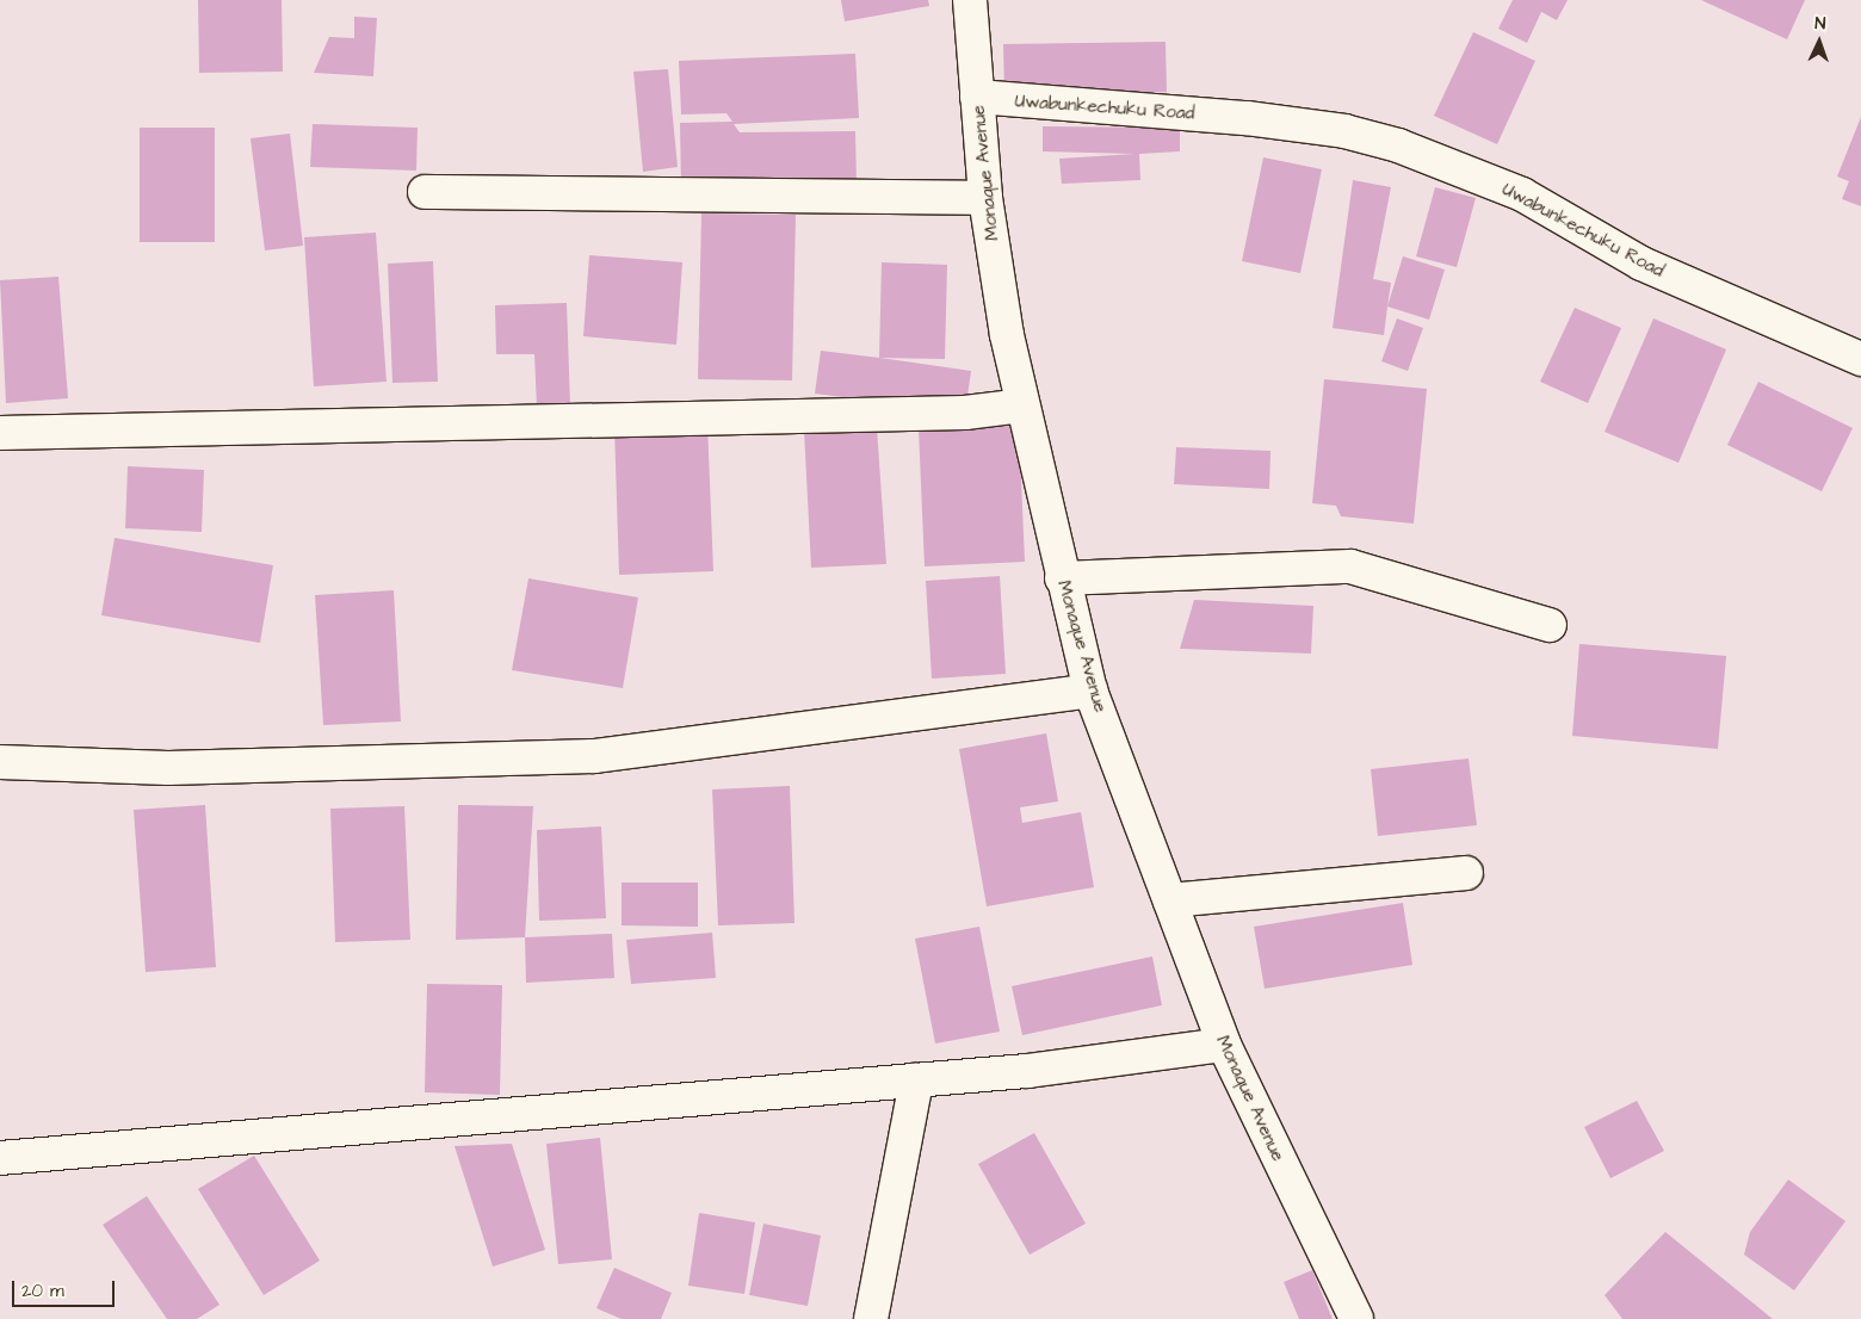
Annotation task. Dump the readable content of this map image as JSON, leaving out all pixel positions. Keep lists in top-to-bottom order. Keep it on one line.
{"streets":{"street":["Uwabunkechuku Road","Monaque Avenue"]},"crossings":[["Uwabunkechuku Road","Monaque Avenue"]],"scale_bar":"20 m","north":"top"}
